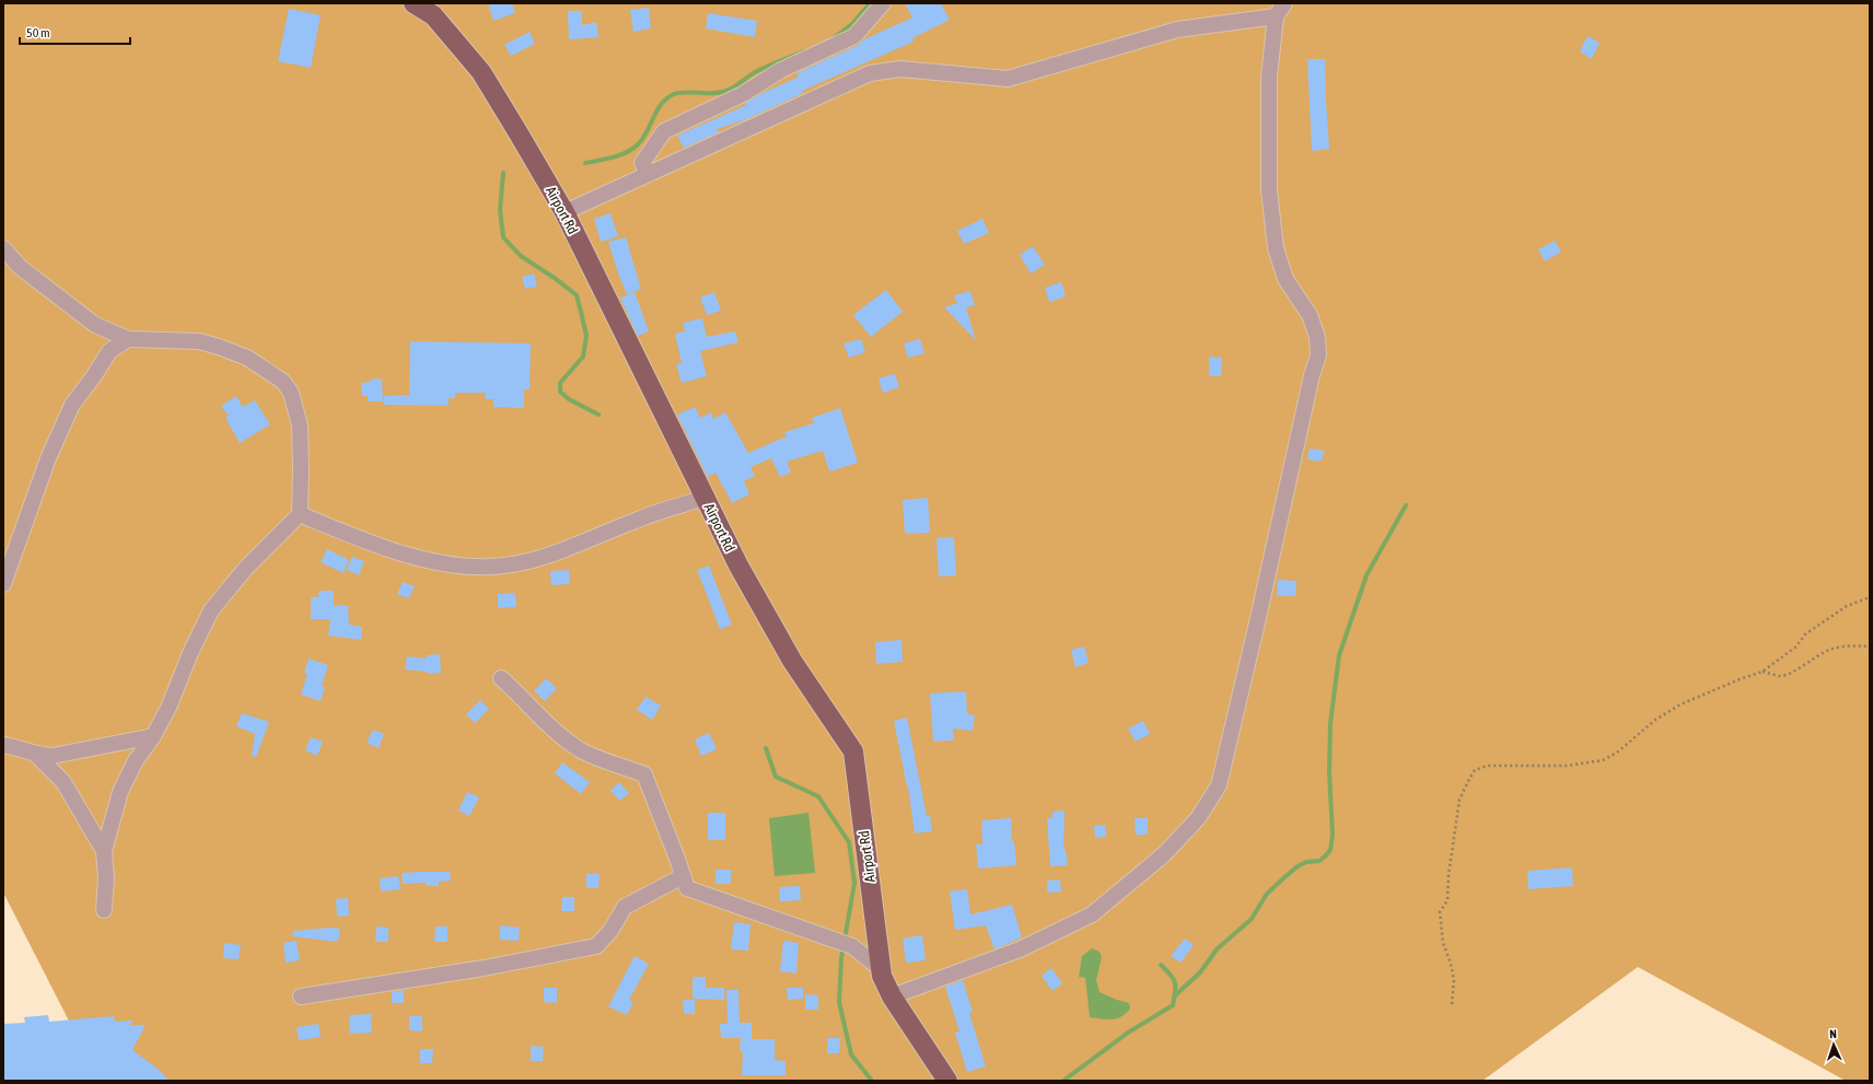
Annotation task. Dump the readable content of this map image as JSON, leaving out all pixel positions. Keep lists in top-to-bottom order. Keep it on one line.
{"streets":{"main road":["Airport Rd"]},"scale_bar":"50 m","north":"top"}
